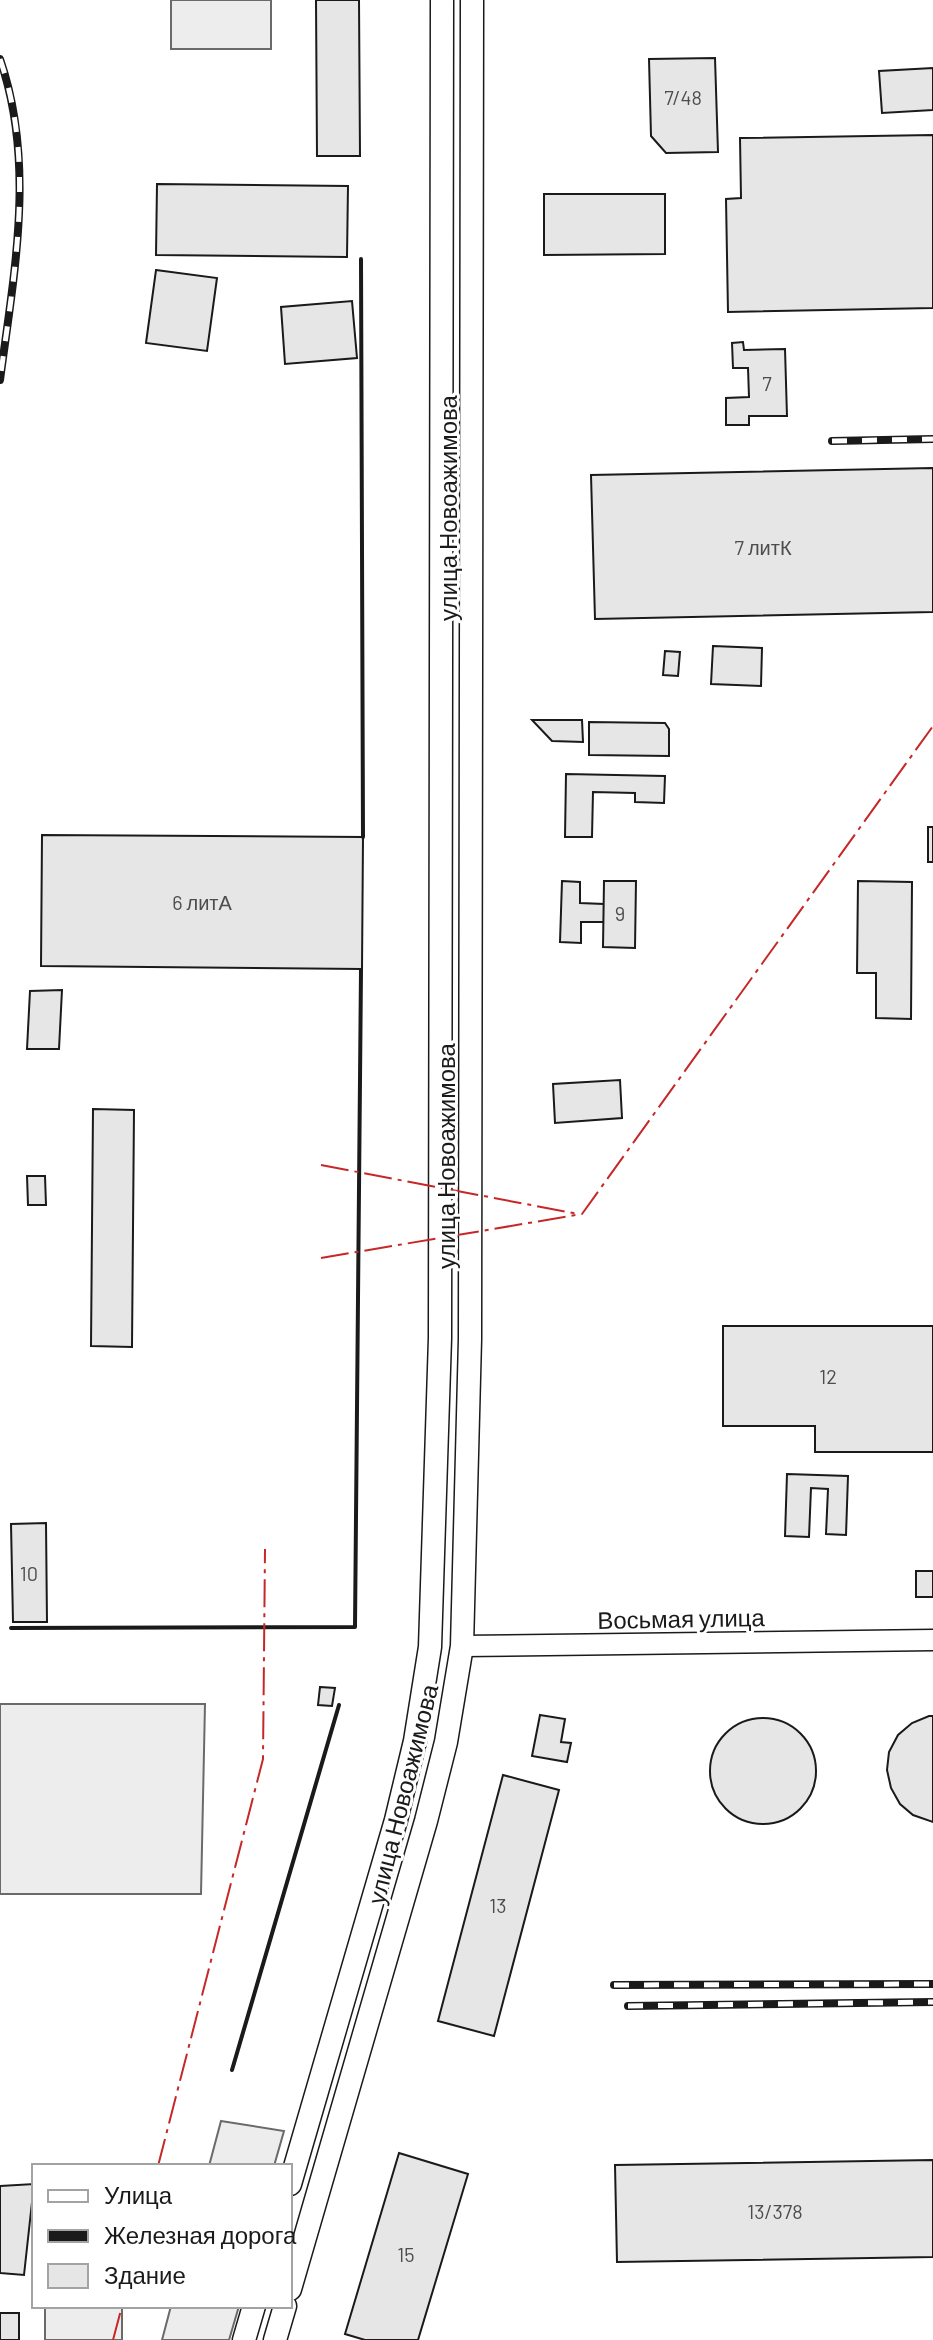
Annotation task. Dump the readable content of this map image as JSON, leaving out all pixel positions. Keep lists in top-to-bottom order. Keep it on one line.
{"streets":{"main road":["улица Новоажимова","Восьмая улица"]},"crossings":[["улица Новоажимова","Восьмая улица"]],"house_numbers":["7/48","7","7 литК","6 литА","9","12","10","13","13/378","15"],"legend":["Улица","Железная дорога","Здание"]}
